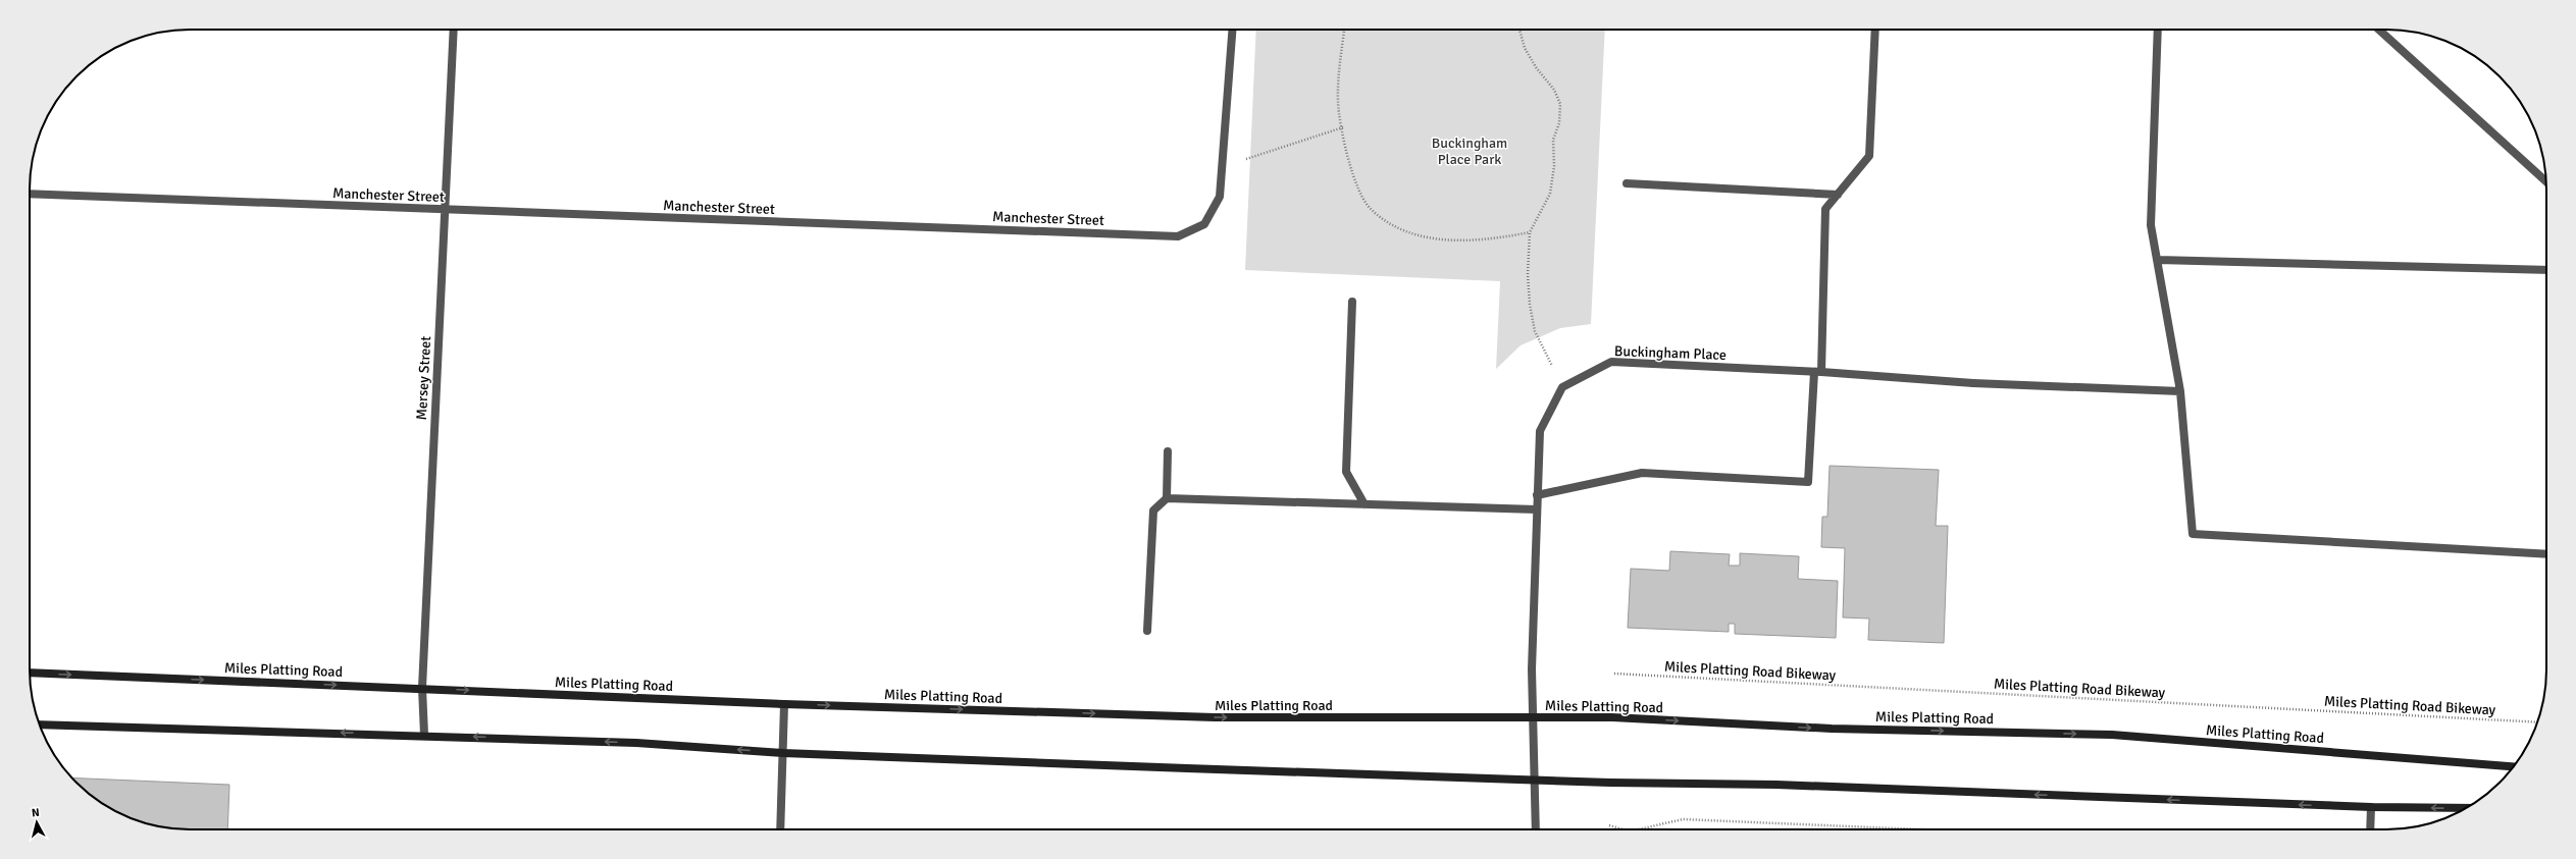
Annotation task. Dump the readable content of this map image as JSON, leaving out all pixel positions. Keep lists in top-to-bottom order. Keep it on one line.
{"streets":{"main road":["Miles Platting Road"],"street":["Manchester Street","Buckingham Place","Mersey Street"],"path":["Miles Platting Road Bikeway"]},"crossings":[["Manchester Street","Mersey Street"],["Mersey Street","Miles Platting Road"]],"parks":["Buckingham Place Park"],"north":"top"}
